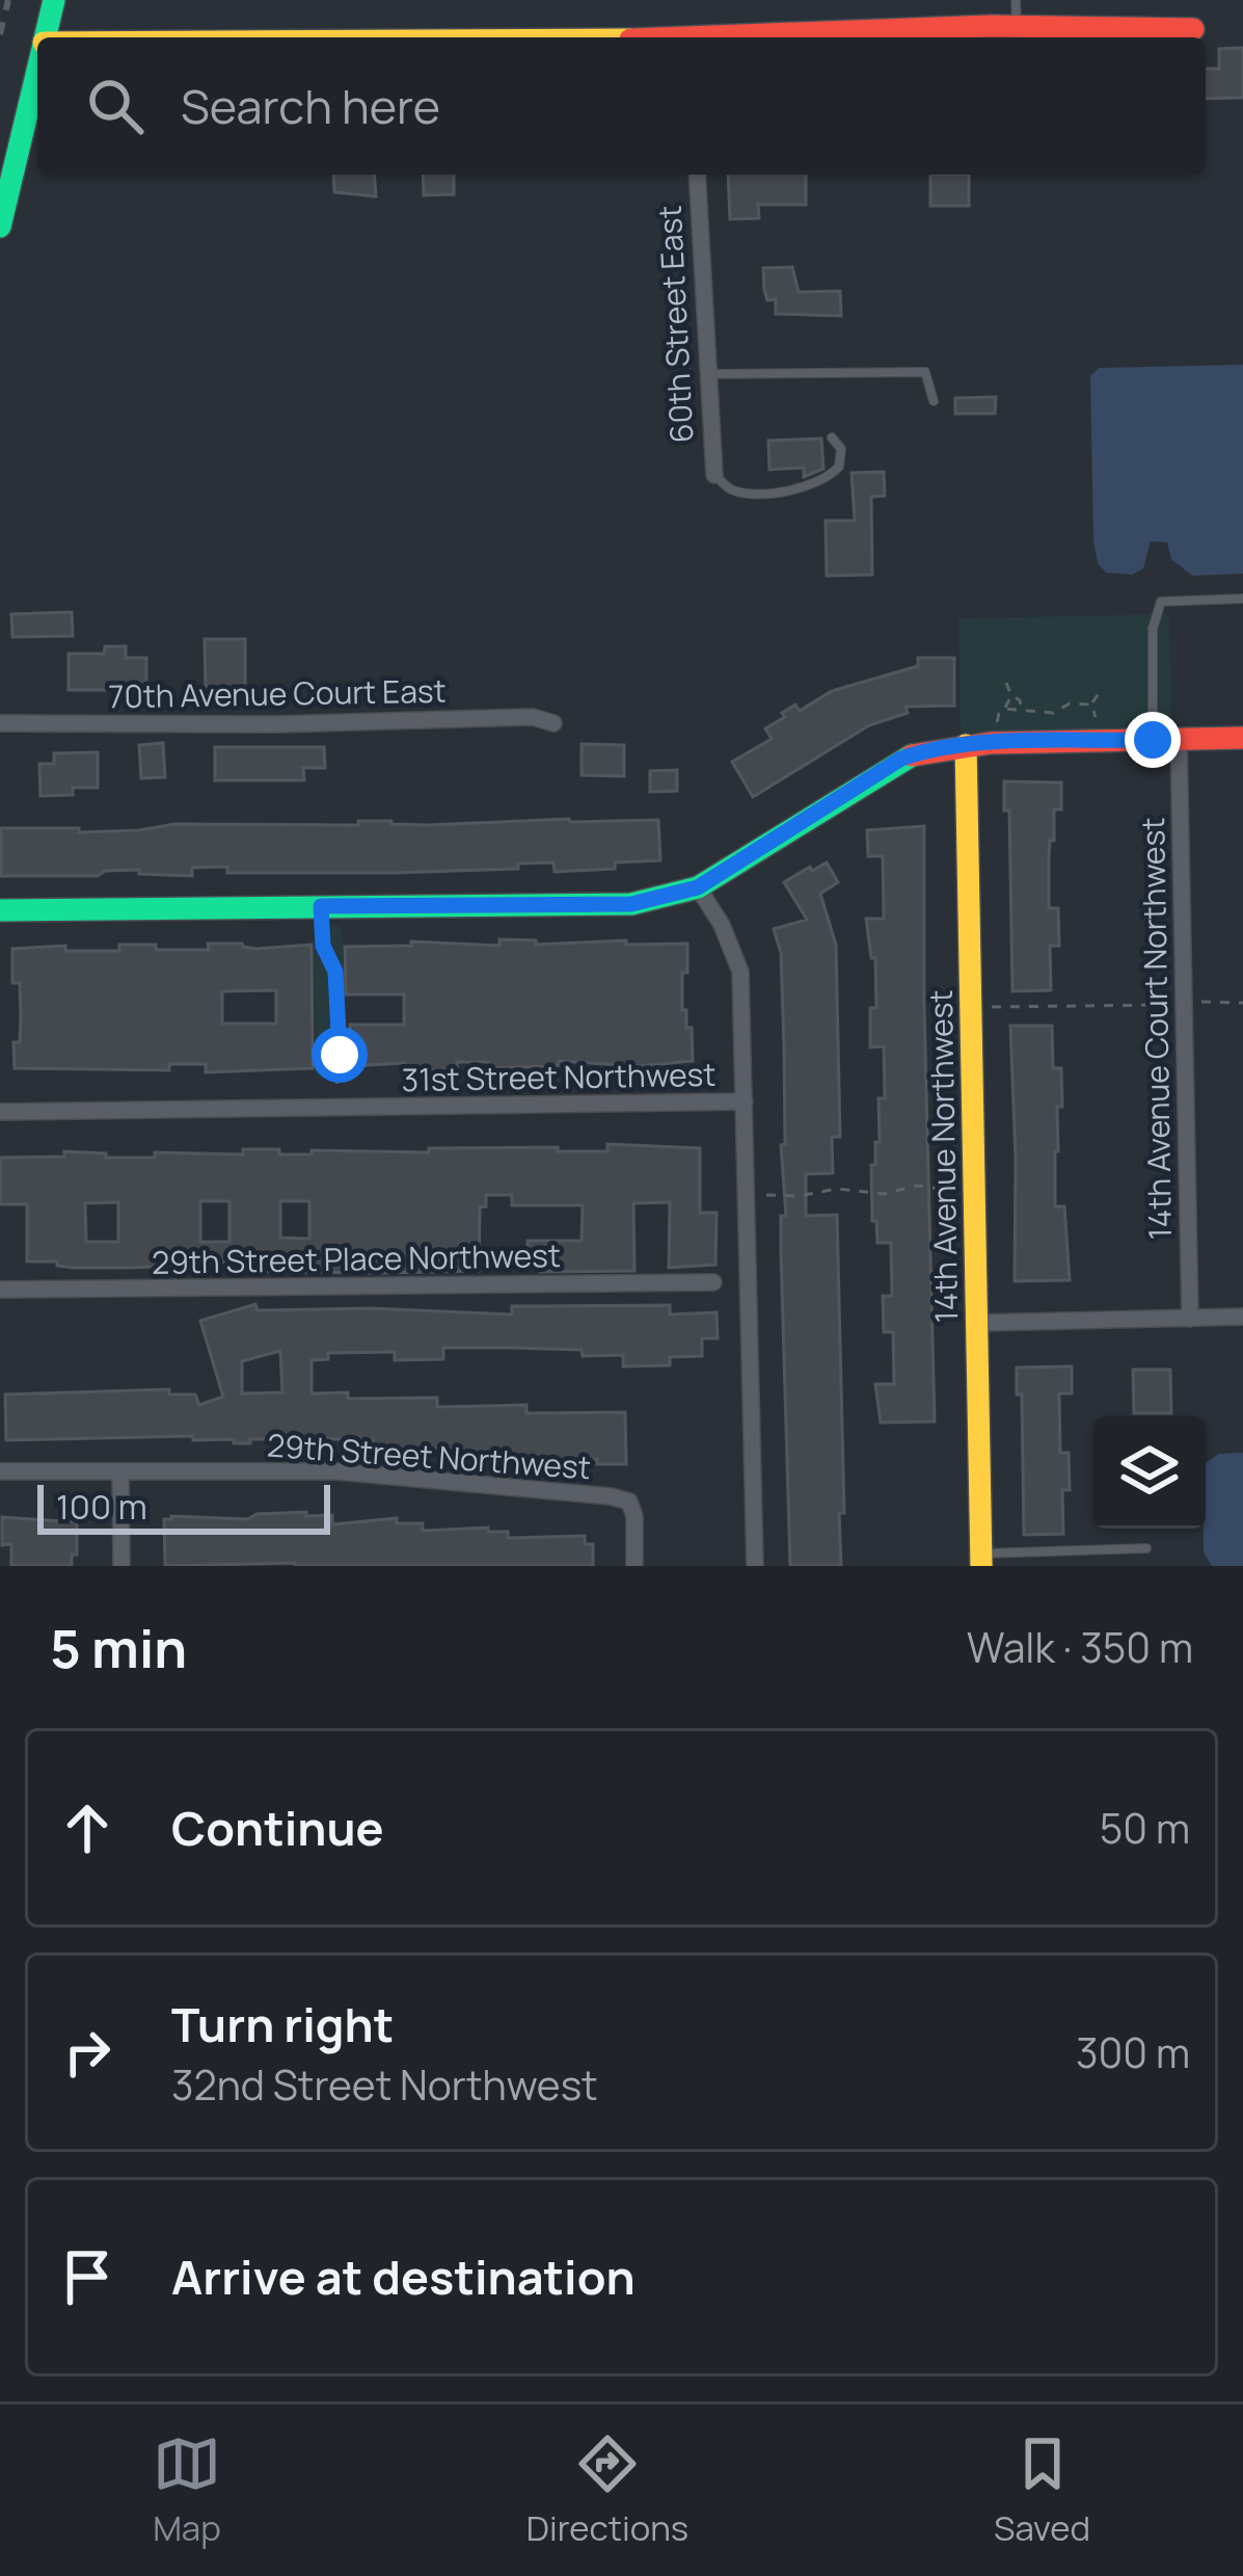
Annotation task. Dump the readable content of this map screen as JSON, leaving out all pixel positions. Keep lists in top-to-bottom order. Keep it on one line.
{"streets":{"street":["60th Street East","70th Avenue Court East","14th Avenue Court Northwest","31st Street Northwest","14th Avenue Northwest","29th Street Place Northwest","29th Street Northwest"]},"scale_bar":"100 m","page":{"search":"Search here","scale":"100 m","heading":["5 min","Walk · 350 m"],"list":[["Continue","50 m"],["Turn right","32nd Street Northwest","300 m"],"Arrive at destination"],"nav":["Map","Directions","Saved"]}}
